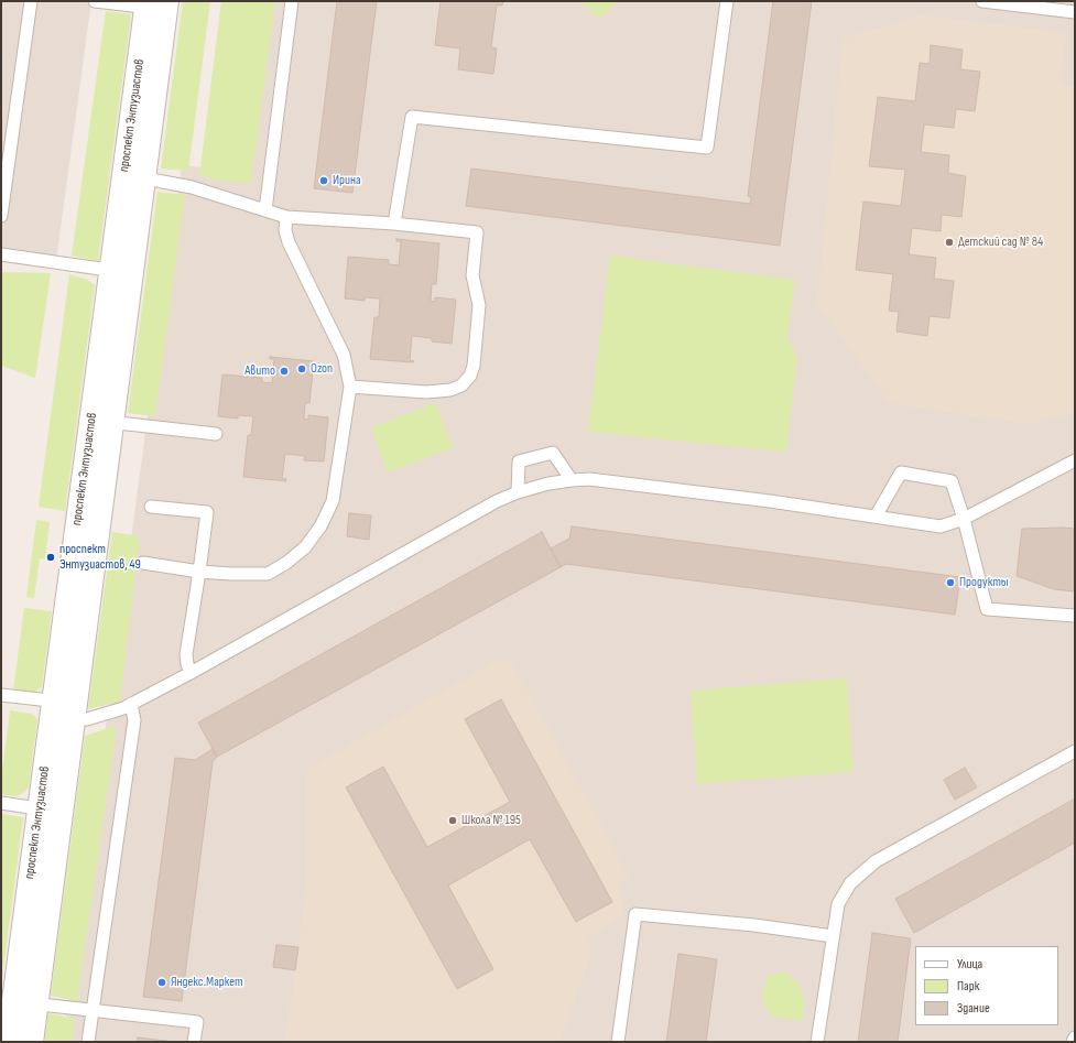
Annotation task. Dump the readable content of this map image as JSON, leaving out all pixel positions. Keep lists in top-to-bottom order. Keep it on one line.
{"streets":{"street":["проспект Энтузиастов"]},"places":["Ирина","Детский сад № 84","Ozon","Авито","проспект Энтузиастов, 49","Продукты","Школа № 195","Яндекс.Маркет"],"legend":["Улица","Парк","Здание"]}
